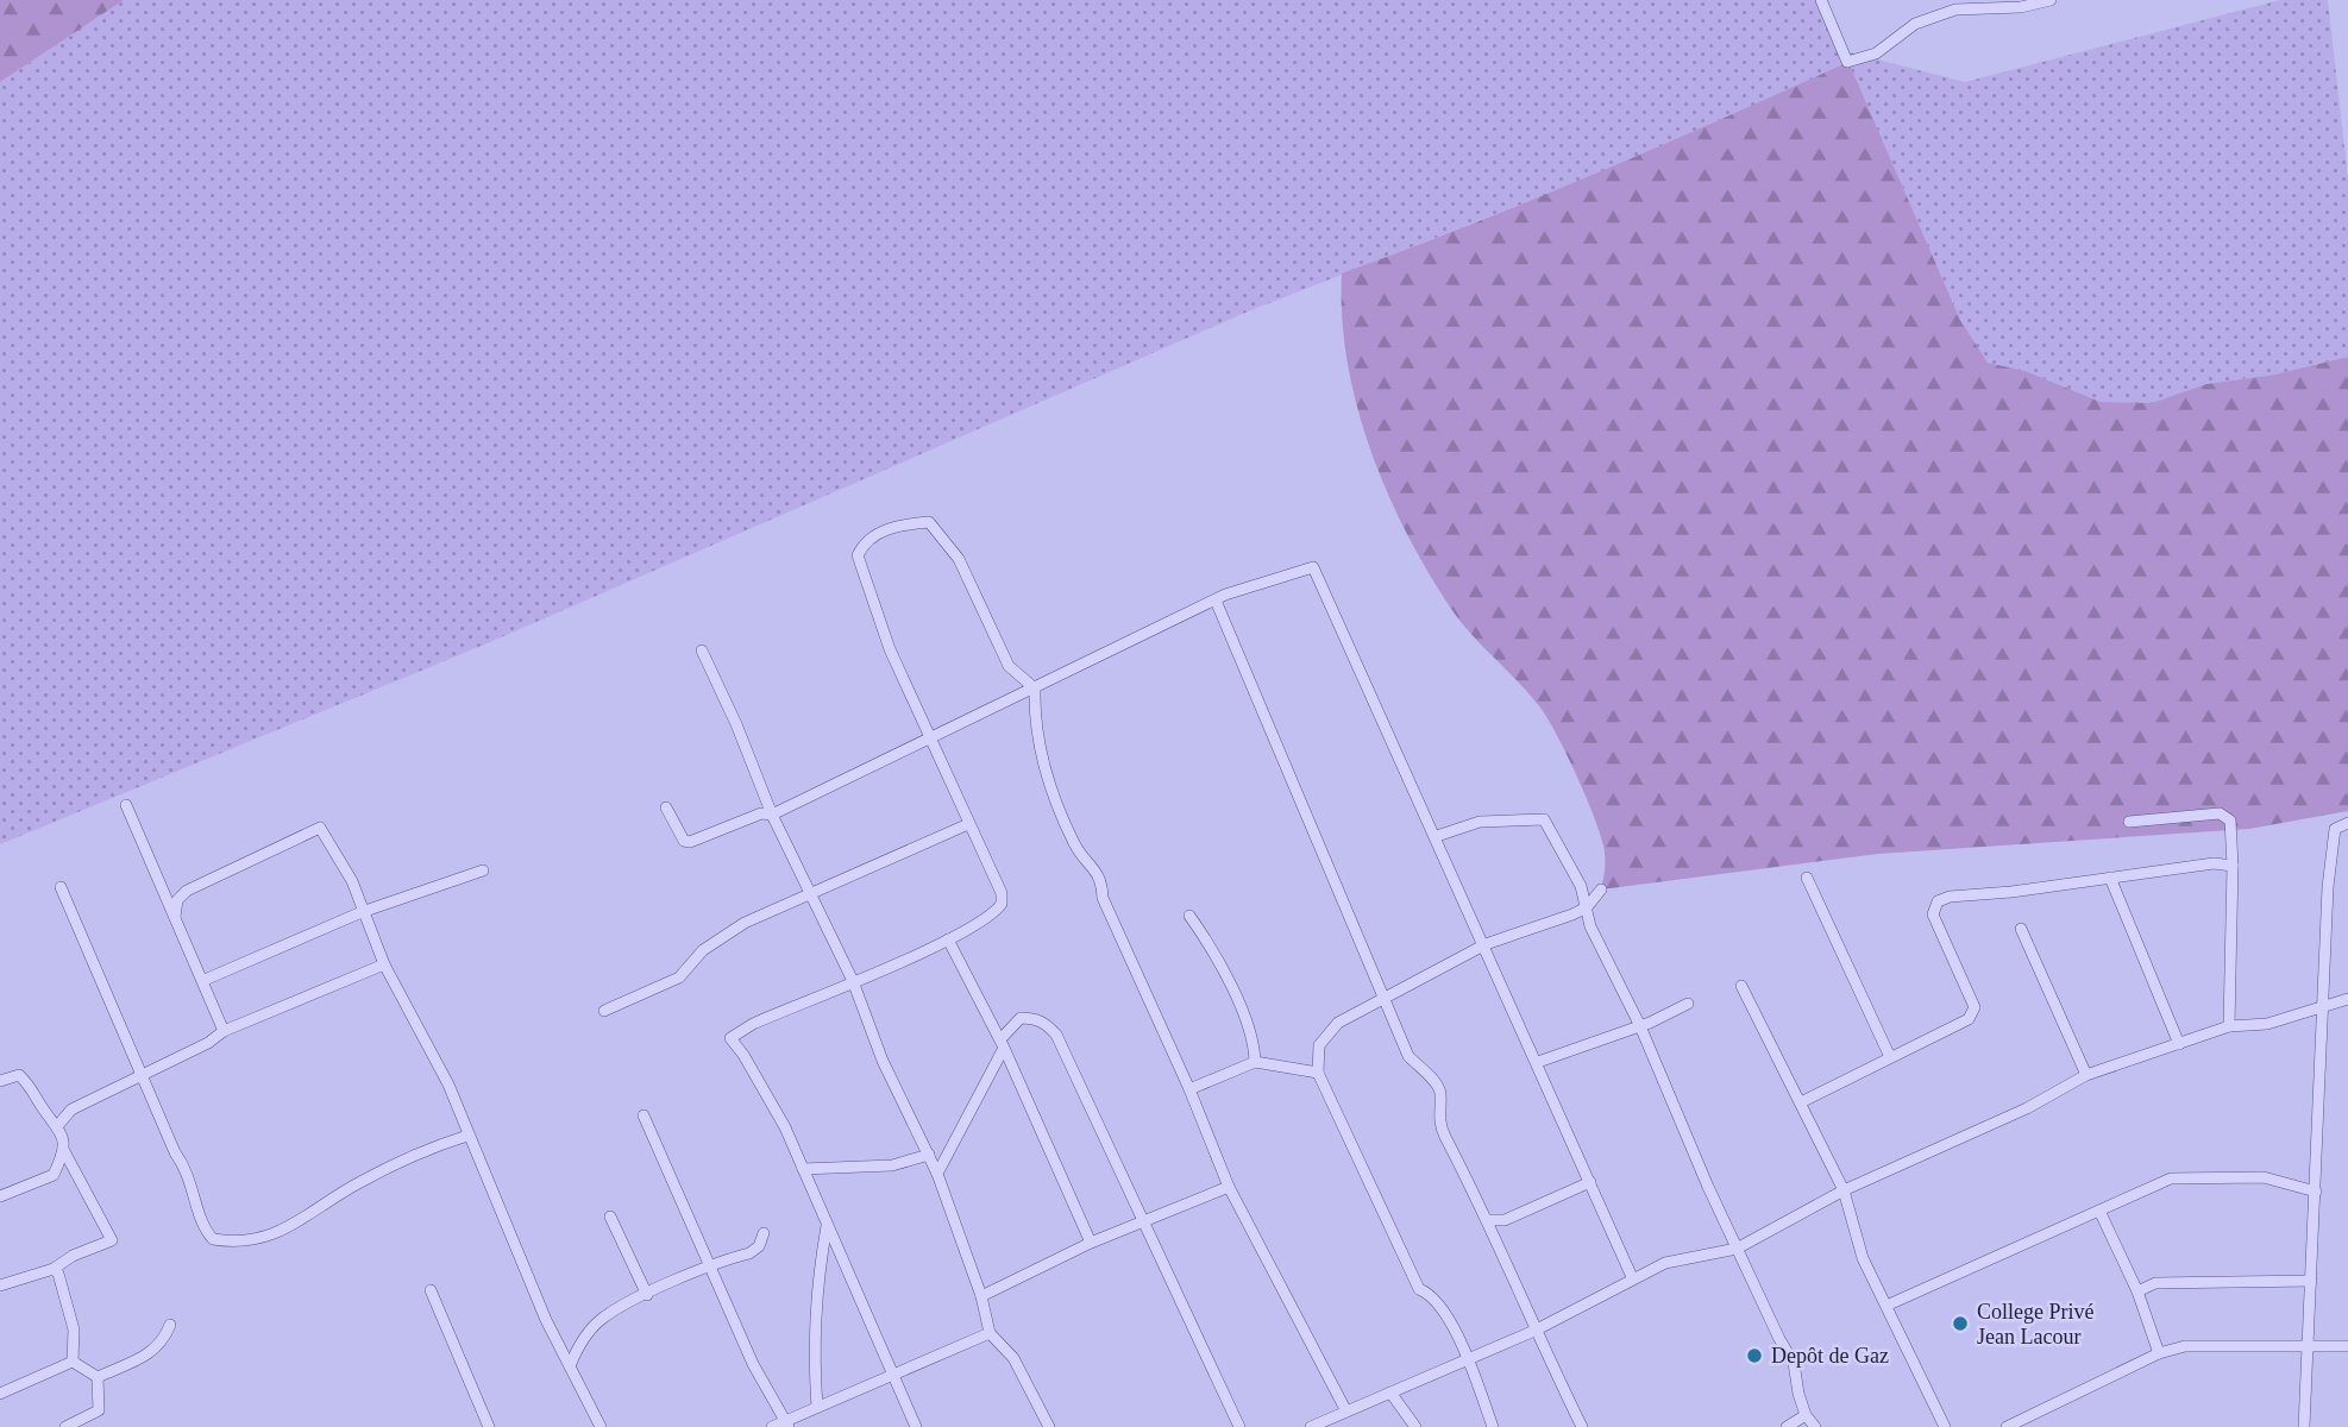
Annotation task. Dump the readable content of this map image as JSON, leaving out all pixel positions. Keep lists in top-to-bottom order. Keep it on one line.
{"places":["College Privé Jean Lacour","Depôt de Gaz"]}
